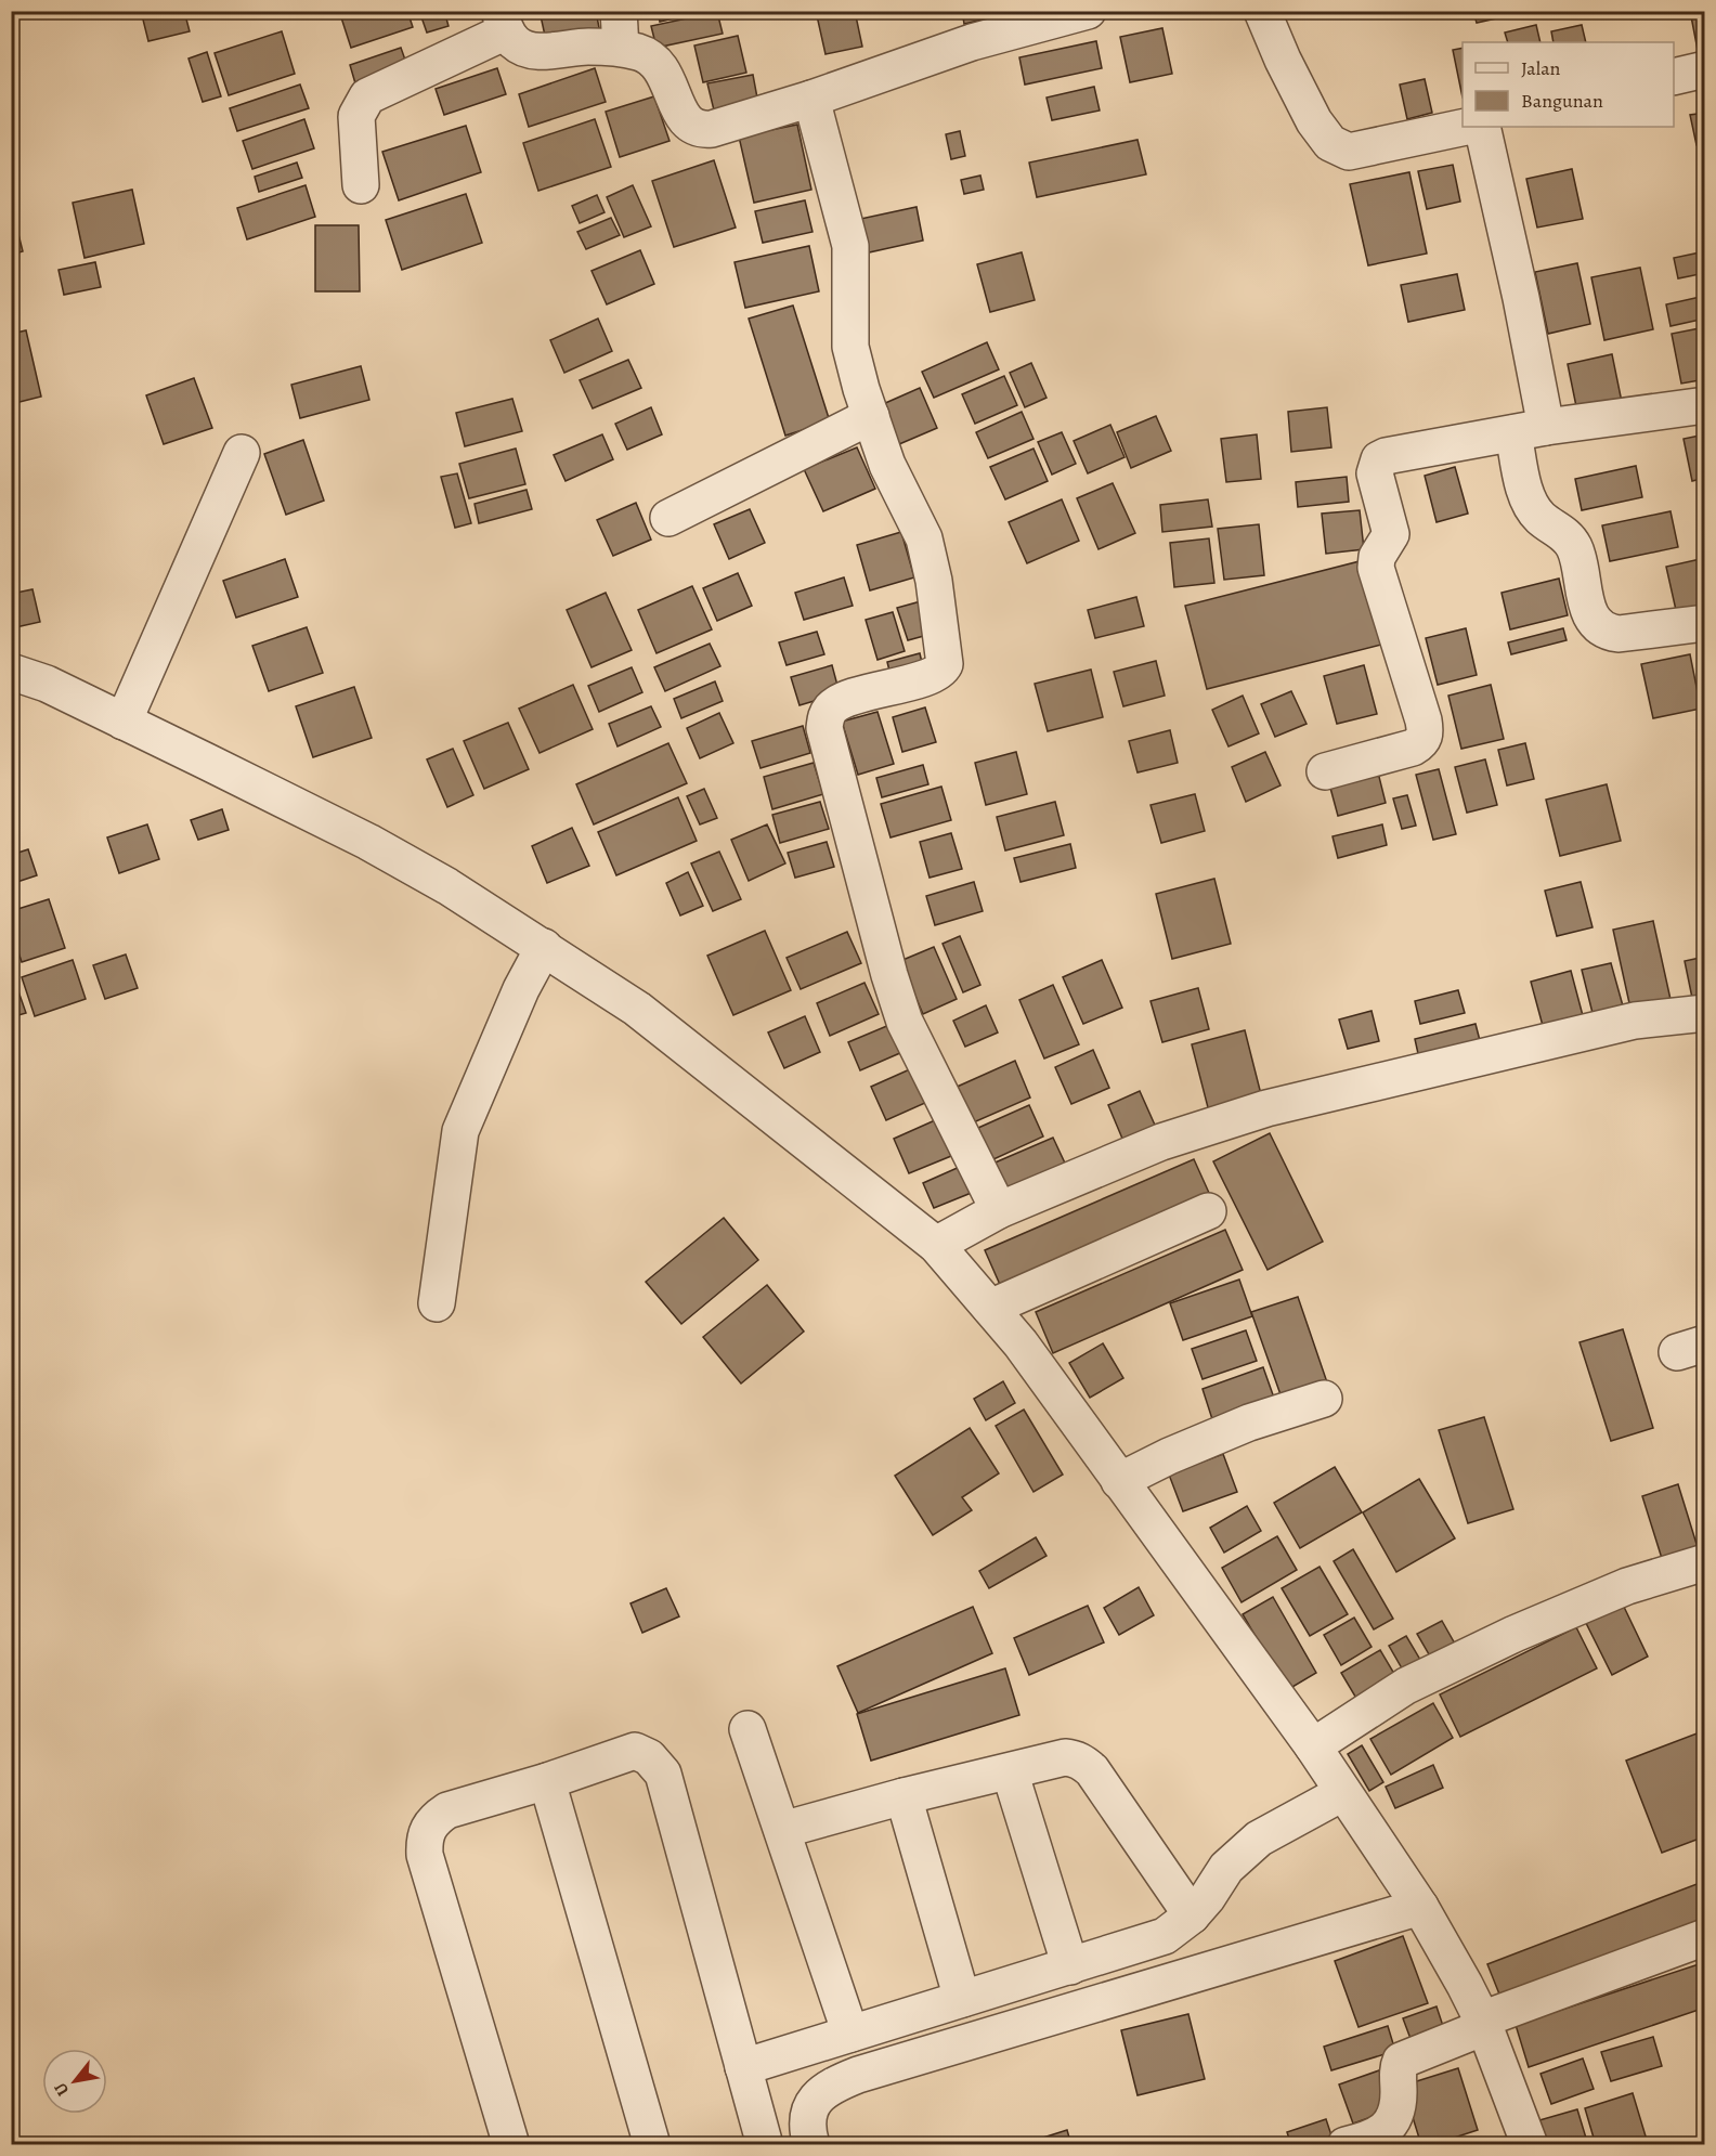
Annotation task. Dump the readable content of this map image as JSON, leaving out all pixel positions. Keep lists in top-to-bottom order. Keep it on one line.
{"legend":["Jalan","Bangunan"],"north":"bottom left"}
